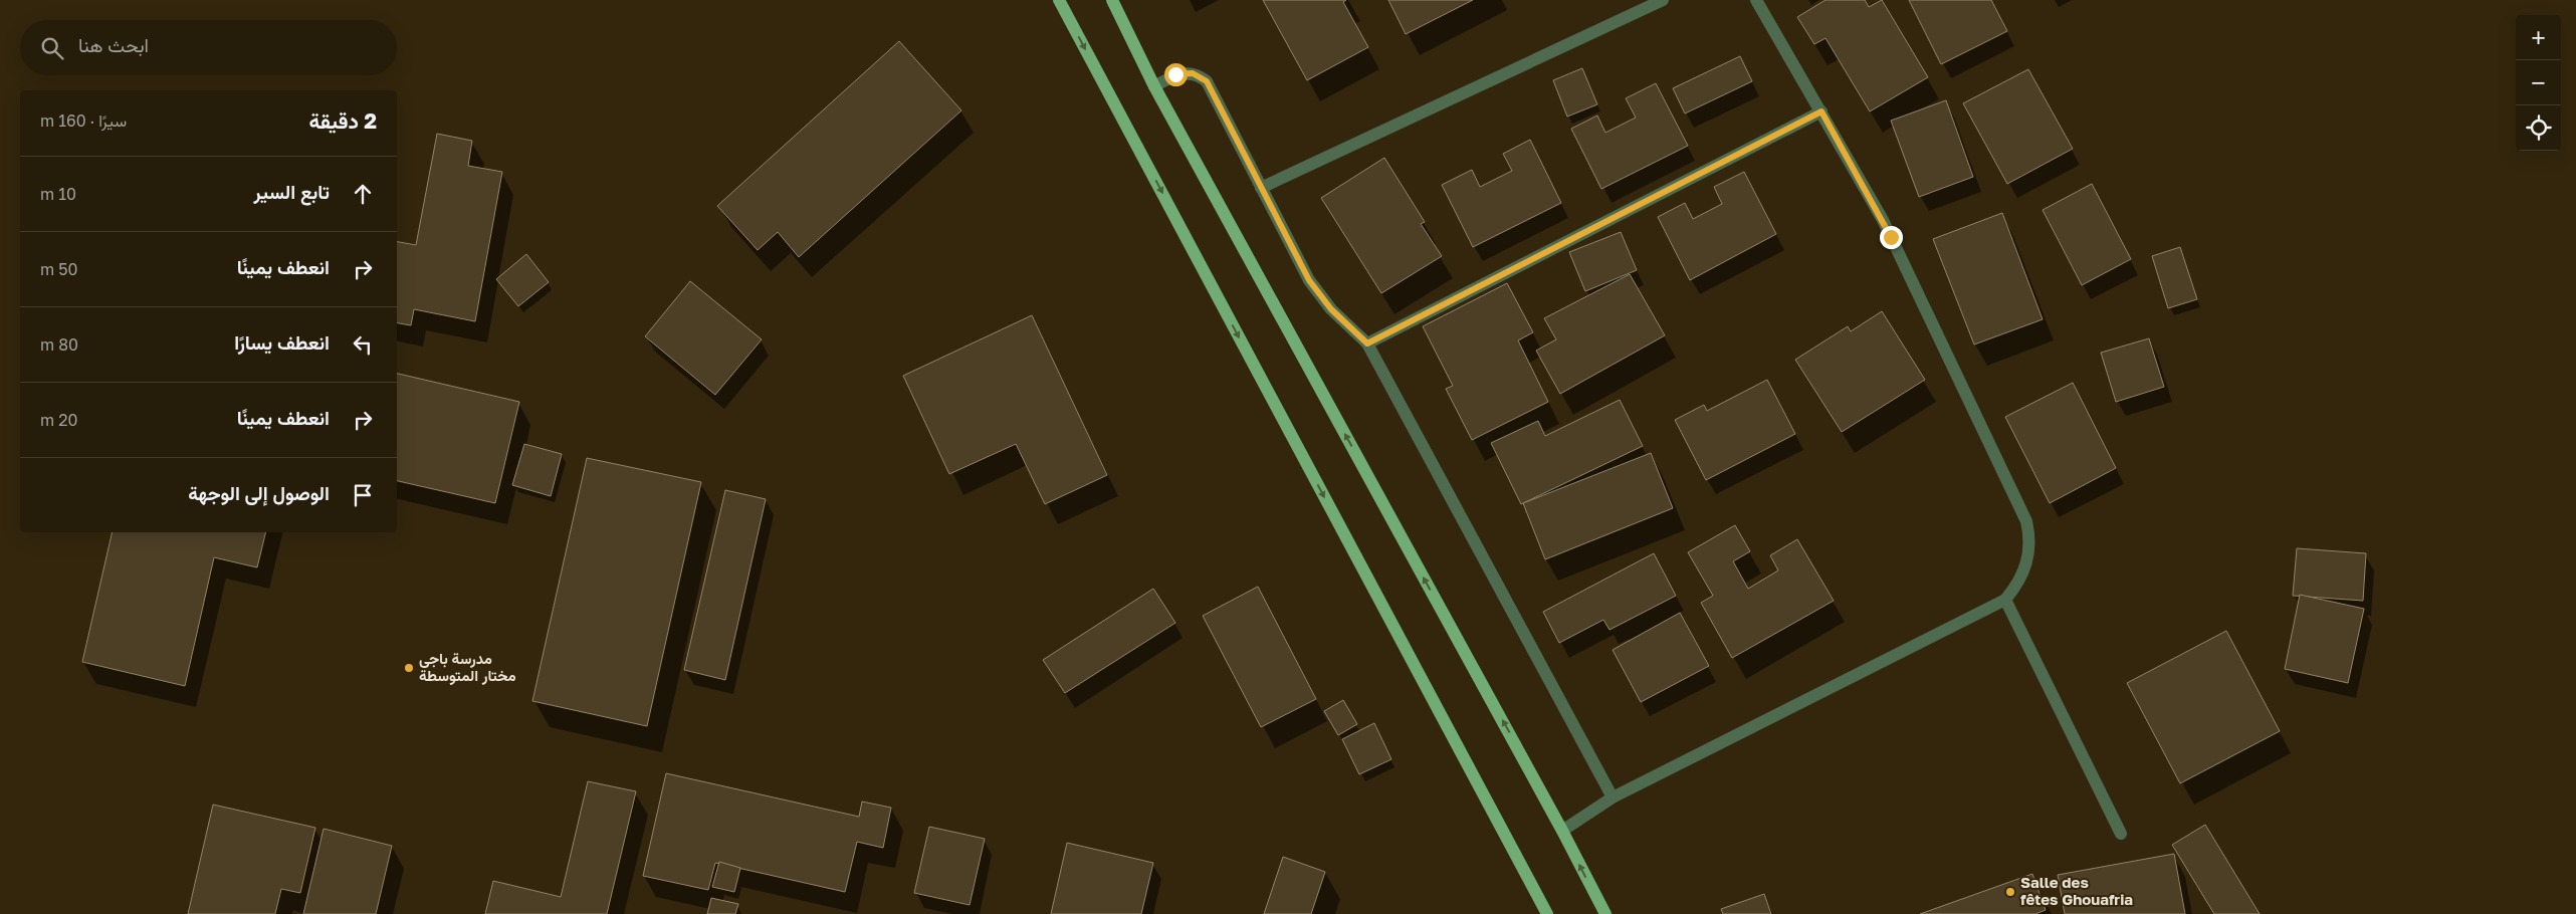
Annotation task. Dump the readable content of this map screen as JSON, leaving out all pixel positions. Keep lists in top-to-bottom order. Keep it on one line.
{"places":["مدرسة باجي مختار المتوسطة","Salle des fêtes Ghouafria"],"page":{"map_buttons":["+","−"],"search":"ابحث هنا","heading":["2 دقيقة","سيرًا · 160 m"],"list":[["تابع السير","10 m"],["انعطف يمينًا","50 m"],["انعطف يسارًا","80 m"],["انعطف يمينًا","20 m"],"الوصول إلى الوجهة"]}}
